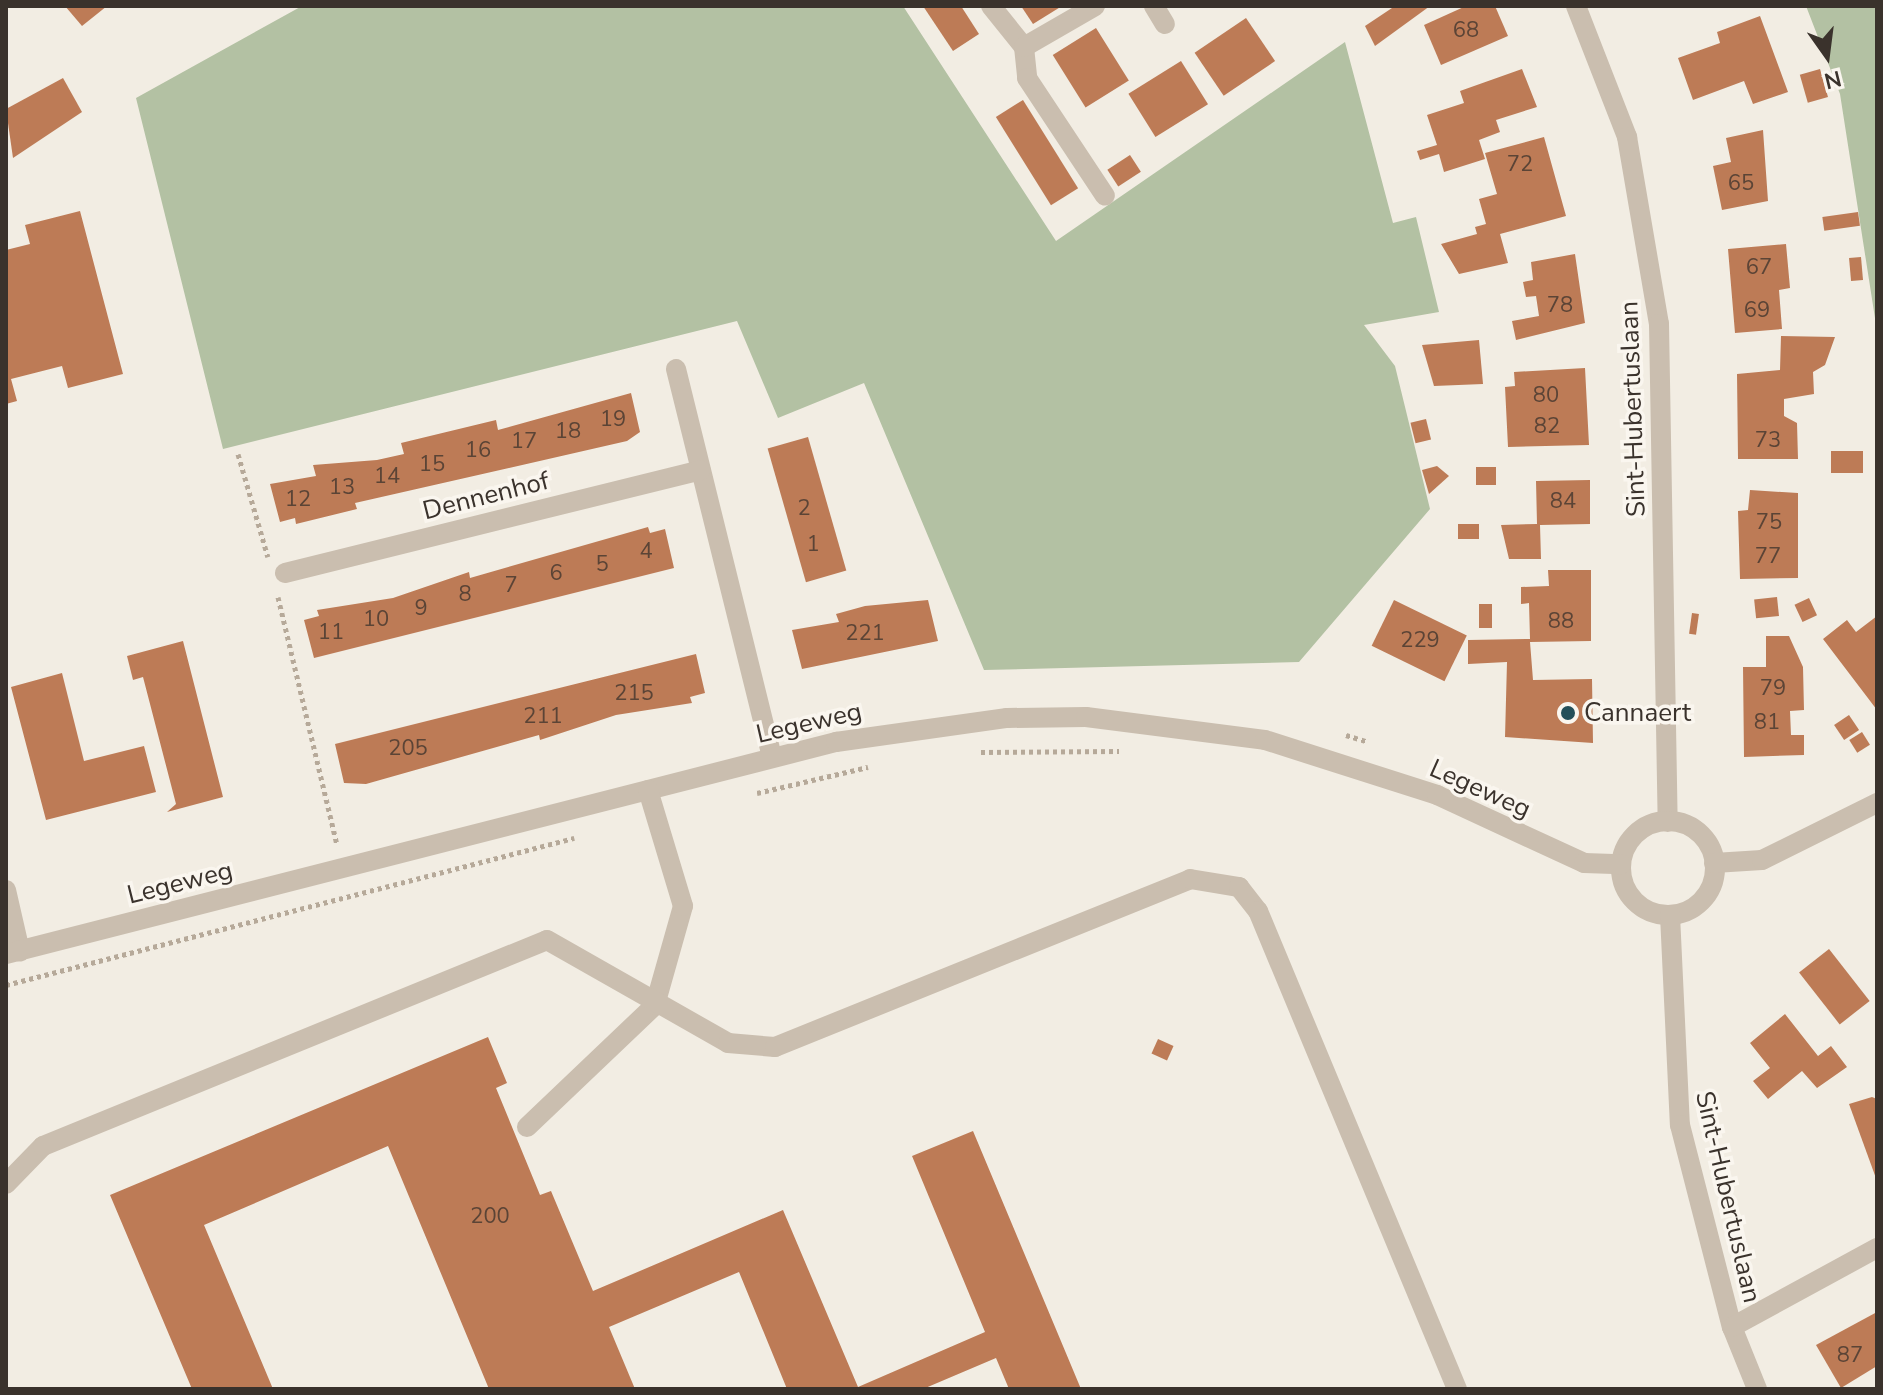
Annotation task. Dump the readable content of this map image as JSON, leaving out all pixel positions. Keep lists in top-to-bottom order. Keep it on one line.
{"streets":{"street":["Sint-Hubertuslaan","Dennenhof","Legeweg"]},"crossings":[["Sint-Hubertuslaan","Legeweg"]],"places":["Cannaert"],"house_numbers":["68","72","65","67","78","69","80","19","82","18","73","17","16","15","14","13","12","84","2","75","1","4","77","5","6","7","8","9","10","88","11","221","229","79","215","211","81","205","200","87"],"north":"bottom"}
